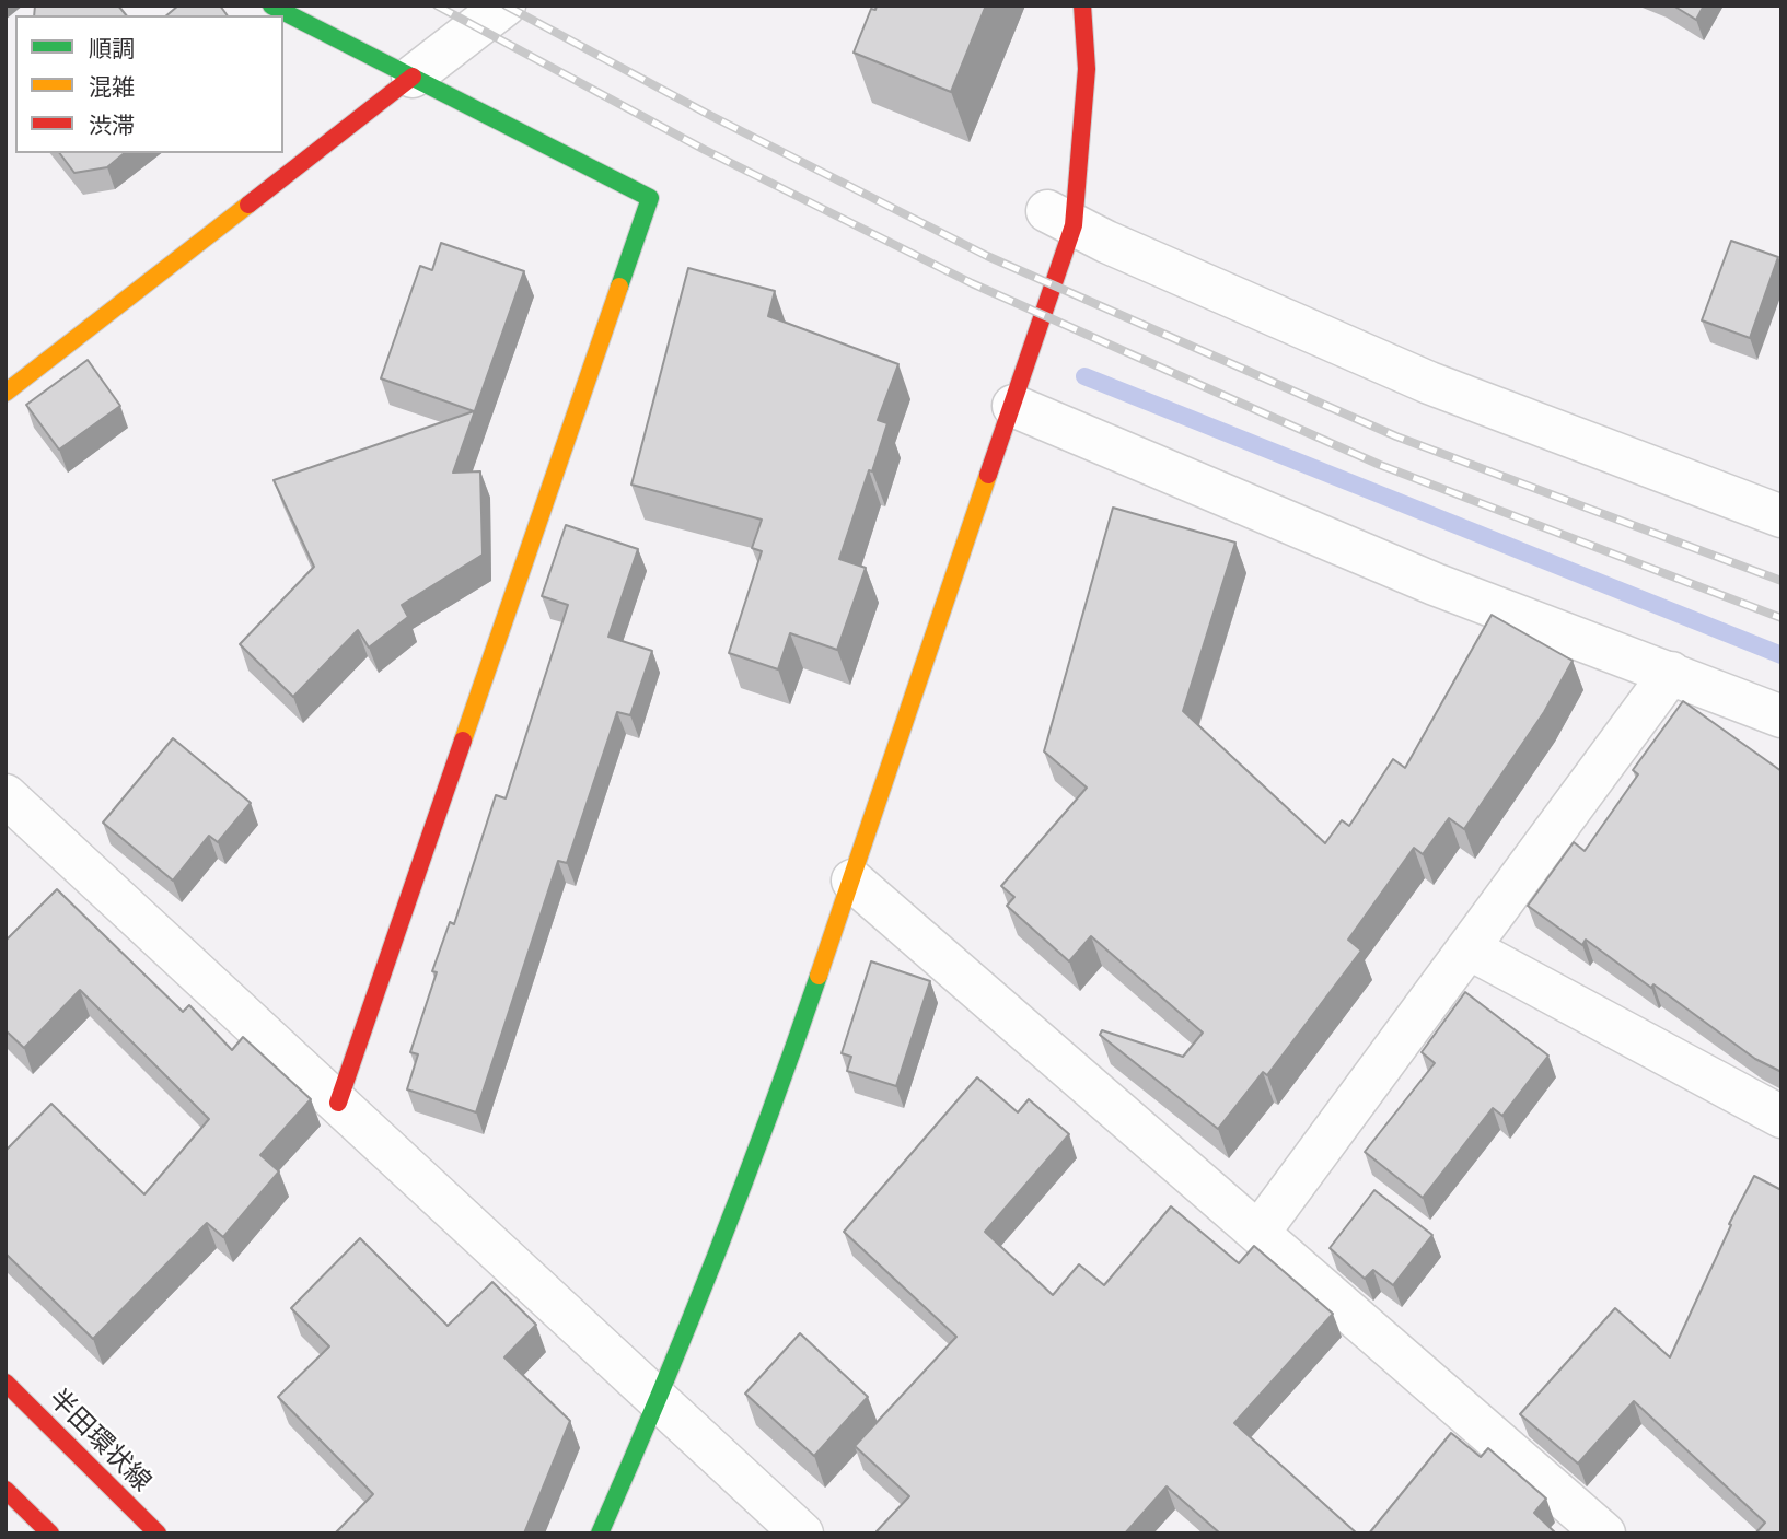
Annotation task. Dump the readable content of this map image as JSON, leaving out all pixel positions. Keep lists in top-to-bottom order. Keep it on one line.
{"streets":{"street":["半田環状線"]},"legend":["順調","混雑","渋滞"]}
